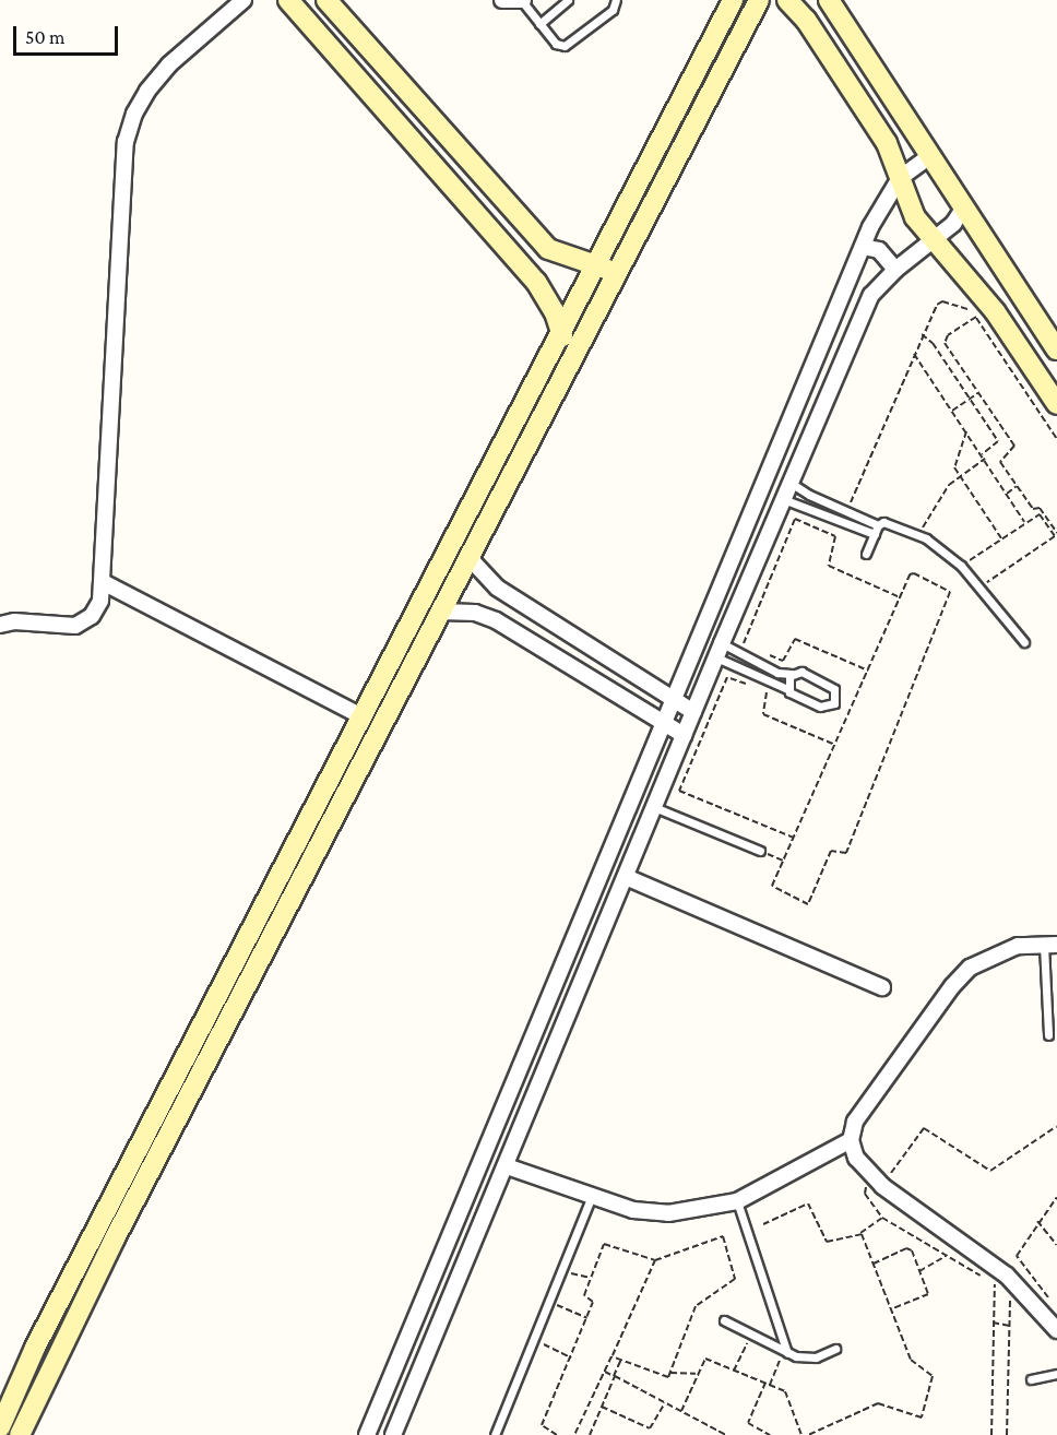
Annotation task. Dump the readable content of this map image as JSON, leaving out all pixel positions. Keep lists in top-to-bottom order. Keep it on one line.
{"scale_bar":"50 m"}
